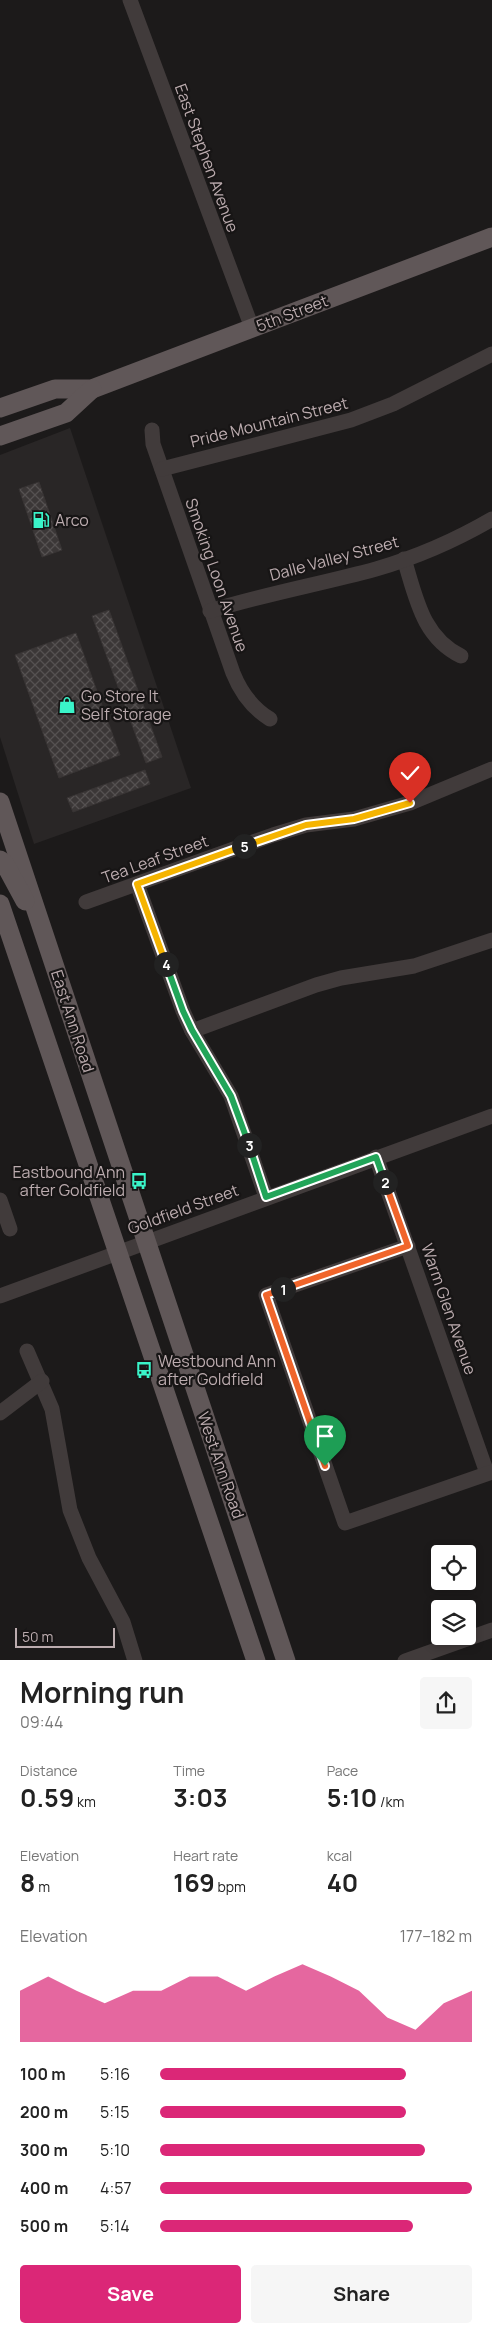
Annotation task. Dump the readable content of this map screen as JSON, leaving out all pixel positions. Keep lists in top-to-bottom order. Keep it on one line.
{"streets":{"main road":["5th Street","East Ann Road","West Ann Road"],"street":["East Stephen Avenue","Pride Mountain Street","Dalle Valley Street","Smoking Loon Avenue","Tea Leaf Street","Goldfield Street","Warm Glen Avenue"]},"crossings":[["East Stephen Avenue","5th Street"],["Pride Mountain Street","Smoking Loon Avenue"],["Dalle Valley Street","Smoking Loon Avenue"],["East Ann Road","Goldfield Street"],["East Ann Road","West Ann Road"],["Goldfield Street","Warm Glen Avenue"],["Goldfield Street","West Ann Road"]],"places":{"fuel station":["Arco"],"shop":["Go Store It Self Storage"],"bus stop":["Eastbound Ann after Goldfield","Westbound Ann after Goldfield"]},"scale_bar":"50 m","page":{"pins":["5","4","3","2","1"],"scale":"50 m","heading":["Morning run","09:44"],"stats":[["Distance","0.59 km"],["Time","3:03"],["Pace","5:10 /km"],["Elevation","8 m"],["Heart rate","169 bpm"],["kcal","40"]],"chart":["Elevation","177–182 m"],"list":[{"name":"100 m","note":"5:16"},{"name":"200 m","note":"5:15"},{"name":"300 m","note":"5:10"},{"name":"400 m","note":"4:57"},{"name":"500 m","note":"5:14"}],"buttons":["Save","Share"]}}
